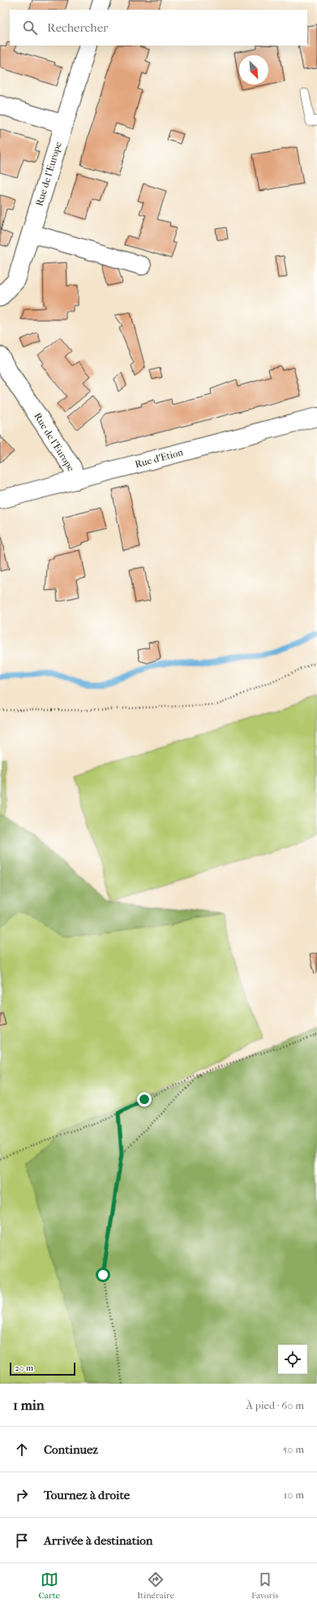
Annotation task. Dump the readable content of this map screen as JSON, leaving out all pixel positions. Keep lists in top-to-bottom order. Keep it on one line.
{"streets":{"street":["Rue de l'Europe","Rue d'Etion"]},"crossings":[["Rue de l'Europe","Rue d'Etion"]],"scale_bar":"20 m","north":"bottom right","page":{"search":"Rechercher","scale":"20 m","heading":["1 min","À pied · 60 m"],"list":[["Continuez","50 m"],["Tournez à droite","10 m"],"Arrivée à destination"],"nav":["Carte","Itinéraire","Favoris"]}}
